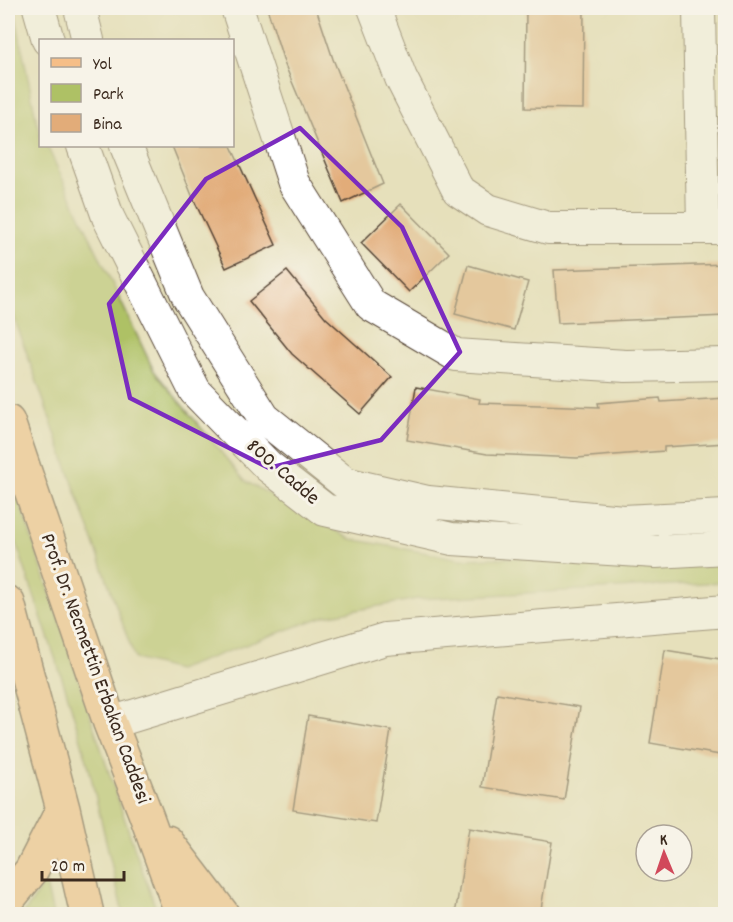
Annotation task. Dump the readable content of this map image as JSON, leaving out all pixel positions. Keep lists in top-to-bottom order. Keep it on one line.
{"streets":{"main road":["Prof. Dr. Necmettin Erbakan Caddesi"],"street":["800. Cadde"]},"legend":["Yol","Park","Bina"],"scale_bar":"20 m","north":"top"}
